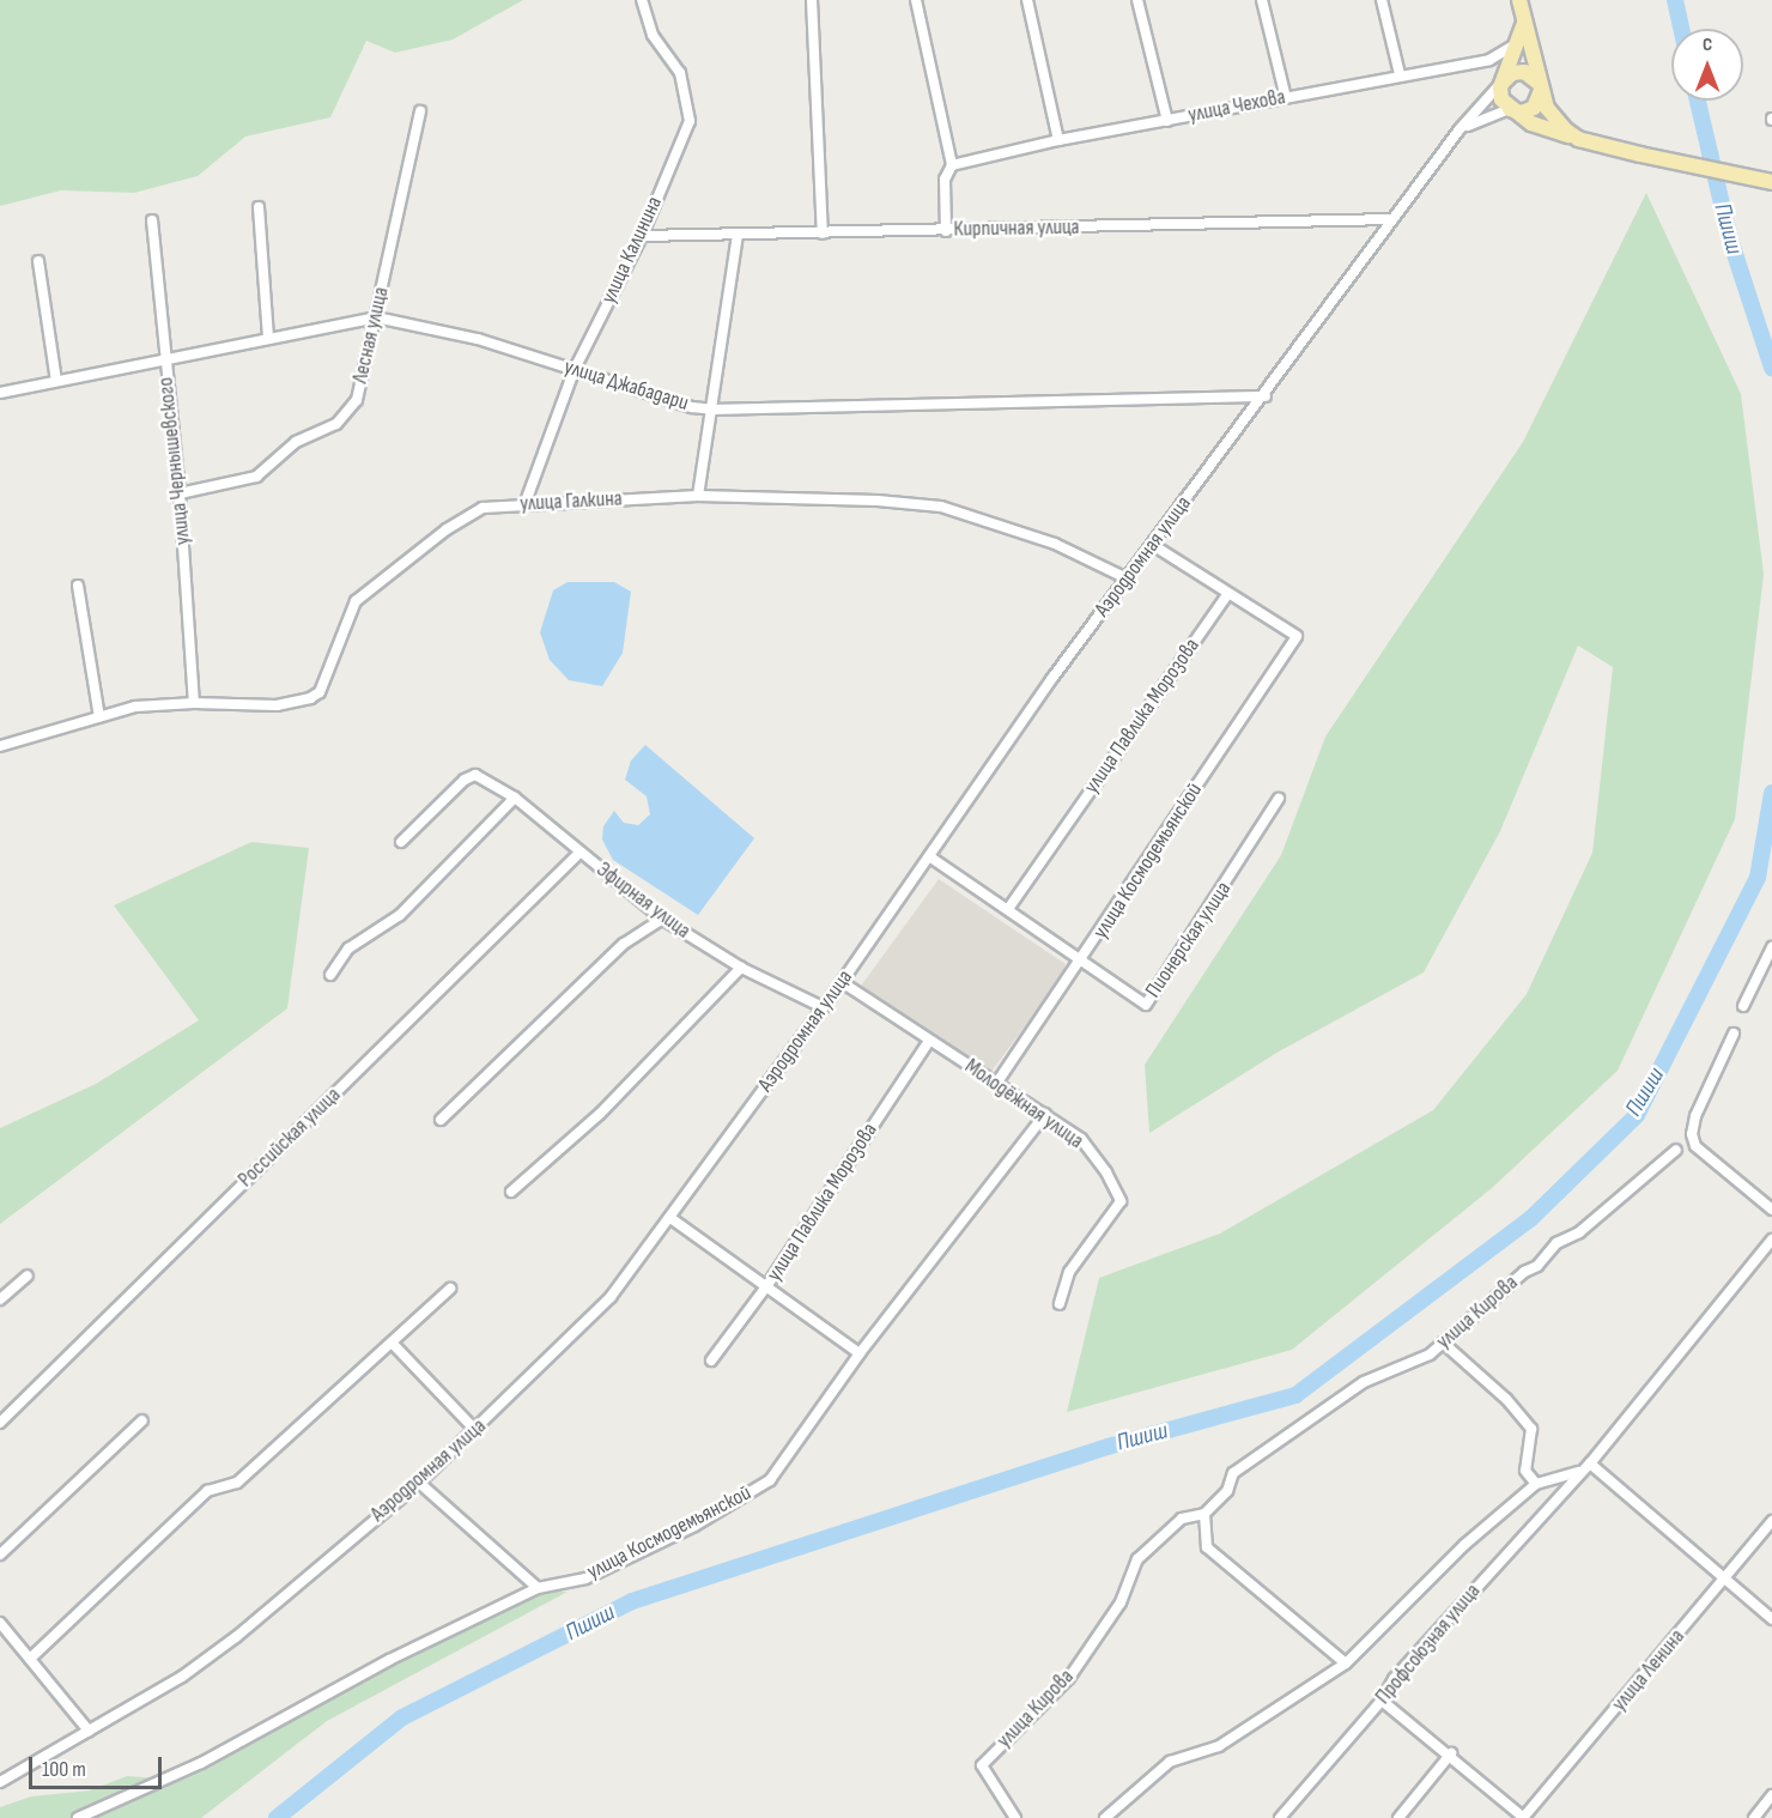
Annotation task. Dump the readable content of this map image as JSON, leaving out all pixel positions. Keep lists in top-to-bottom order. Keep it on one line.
{"streets":{"street":["улица Чехова","Кирпичная улица","улица Калинина","Лесная улица","улица Джабадари","улица Чернышевского","улица Галкина","Аэродромная улица","улица Павлика Морозова","улица Космодемьянской","Эфирная улица","Пионерская улица","Молодёжная улица","Российская улица","улица Кирова","Профсоюзная улица","улица Ленина"]},"crossings":[["Кирпичная улица","улица Калинина"],["Кирпичная улица","Аэродромная улица"],["улица Калинина","улица Джабадари"],["улица Калинина","улица Галкина"],["Лесная улица","улица Джабадари"],["Лесная улица","улица Чернышевского"],["улица Джабадари","улица Чернышевского"],["улица Джабадари","Аэродромная улица"],["улица Чернышевского","улица Галкина"],["улица Галкина","Аэродромная улица"],["Аэродромная улица","Эфирная улица"],["Аэродромная улица","Пионерская улица"],["Аэродромная улица","Молодёжная улица"],["улица Павлика Морозова","улица Космодемьянской"],["улица Павлика Морозова","Пионерская улица"],["улица Павлика Морозова","Молодёжная улица"],["улица Космодемьянской","Пионерская улица"],["улица Космодемьянской","Молодёжная улица"],["Эфирная улица","Российская улица"]],"water":["Пшиш"],"scale_bar":"100 m","north":"top"}
